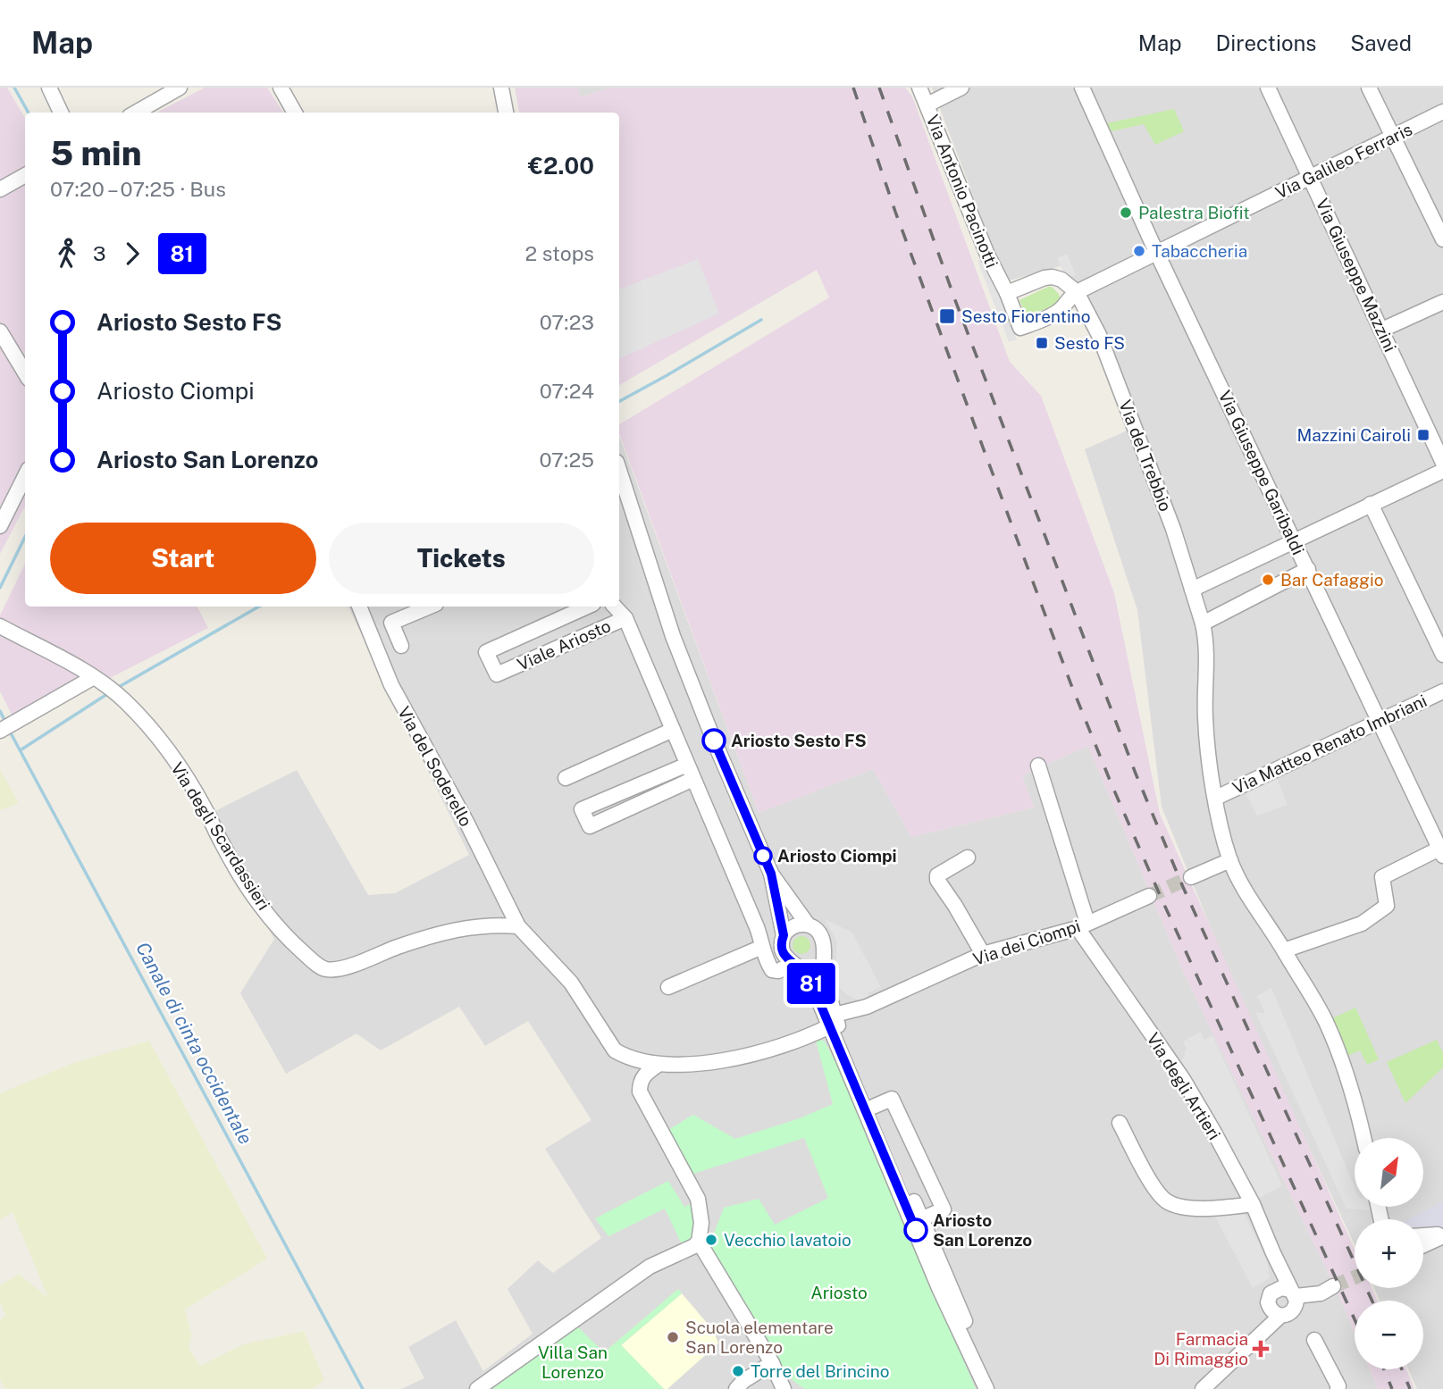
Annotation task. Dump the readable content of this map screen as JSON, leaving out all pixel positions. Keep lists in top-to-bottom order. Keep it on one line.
{"streets":{"street":["Via Galileo Ferraris","Via Antonio Pacinotti","Via Giuseppe Mazzini","Via del Trebbio","Via Giuseppe Garibaldi","Viale Ariosto","Via Matteo Renato Imbriani","Via del Soderello","Via degli Scardassieri","Via dei Ciompi","Via degli Artieri"]},"crossings":[["Via Galileo Ferraris","Via Antonio Pacinotti"],["Via Galileo Ferraris","Via Giuseppe Mazzini"],["Via Galileo Ferraris","Via del Trebbio"],["Via Galileo Ferraris","Via Giuseppe Garibaldi"],["Via Antonio Pacinotti","Via del Trebbio"],["Via del Trebbio","Via Matteo Renato Imbriani"],["Via Giuseppe Garibaldi","Via Matteo Renato Imbriani"],["Via del Soderello","Via degli Scardassieri"],["Via dei Ciompi","Via degli Artieri"]],"water":["Canale di cinta occidentale"],"parks":["Ariosto","Villa San Lorenzo"],"places":{"other":["Palestra Biofit","Tabaccheria","Bar Cafaggio","Ariosto Sesto FS","Ariosto Ciompi","Ariosto San Lorenzo","Vecchio lavatoio","Scuola elementare San Lorenzo","Torre del Brincino"],"transit":["Sesto Fiorentino","Sesto FS","Mazzini Cairoli"],"health":["Farmacia Di Rimaggio"]},"lines":["bus line 81"],"north":"top right","page":{"header":"Map","nav":["Map","Directions","Saved"],"on_map":"81","heading":["5 min","07:20 – 07:25 · Bus","€2.00"],"legs":["3","81","2 stops"],"list":[{"name":"Ariosto Sesto FS","value":"07:23"},{"name":"Ariosto Ciompi","value":"07:24"},{"name":"Ariosto San Lorenzo","value":"07:25"}],"buttons":["Start","Tickets"],"map_buttons":["+","−"]}}
